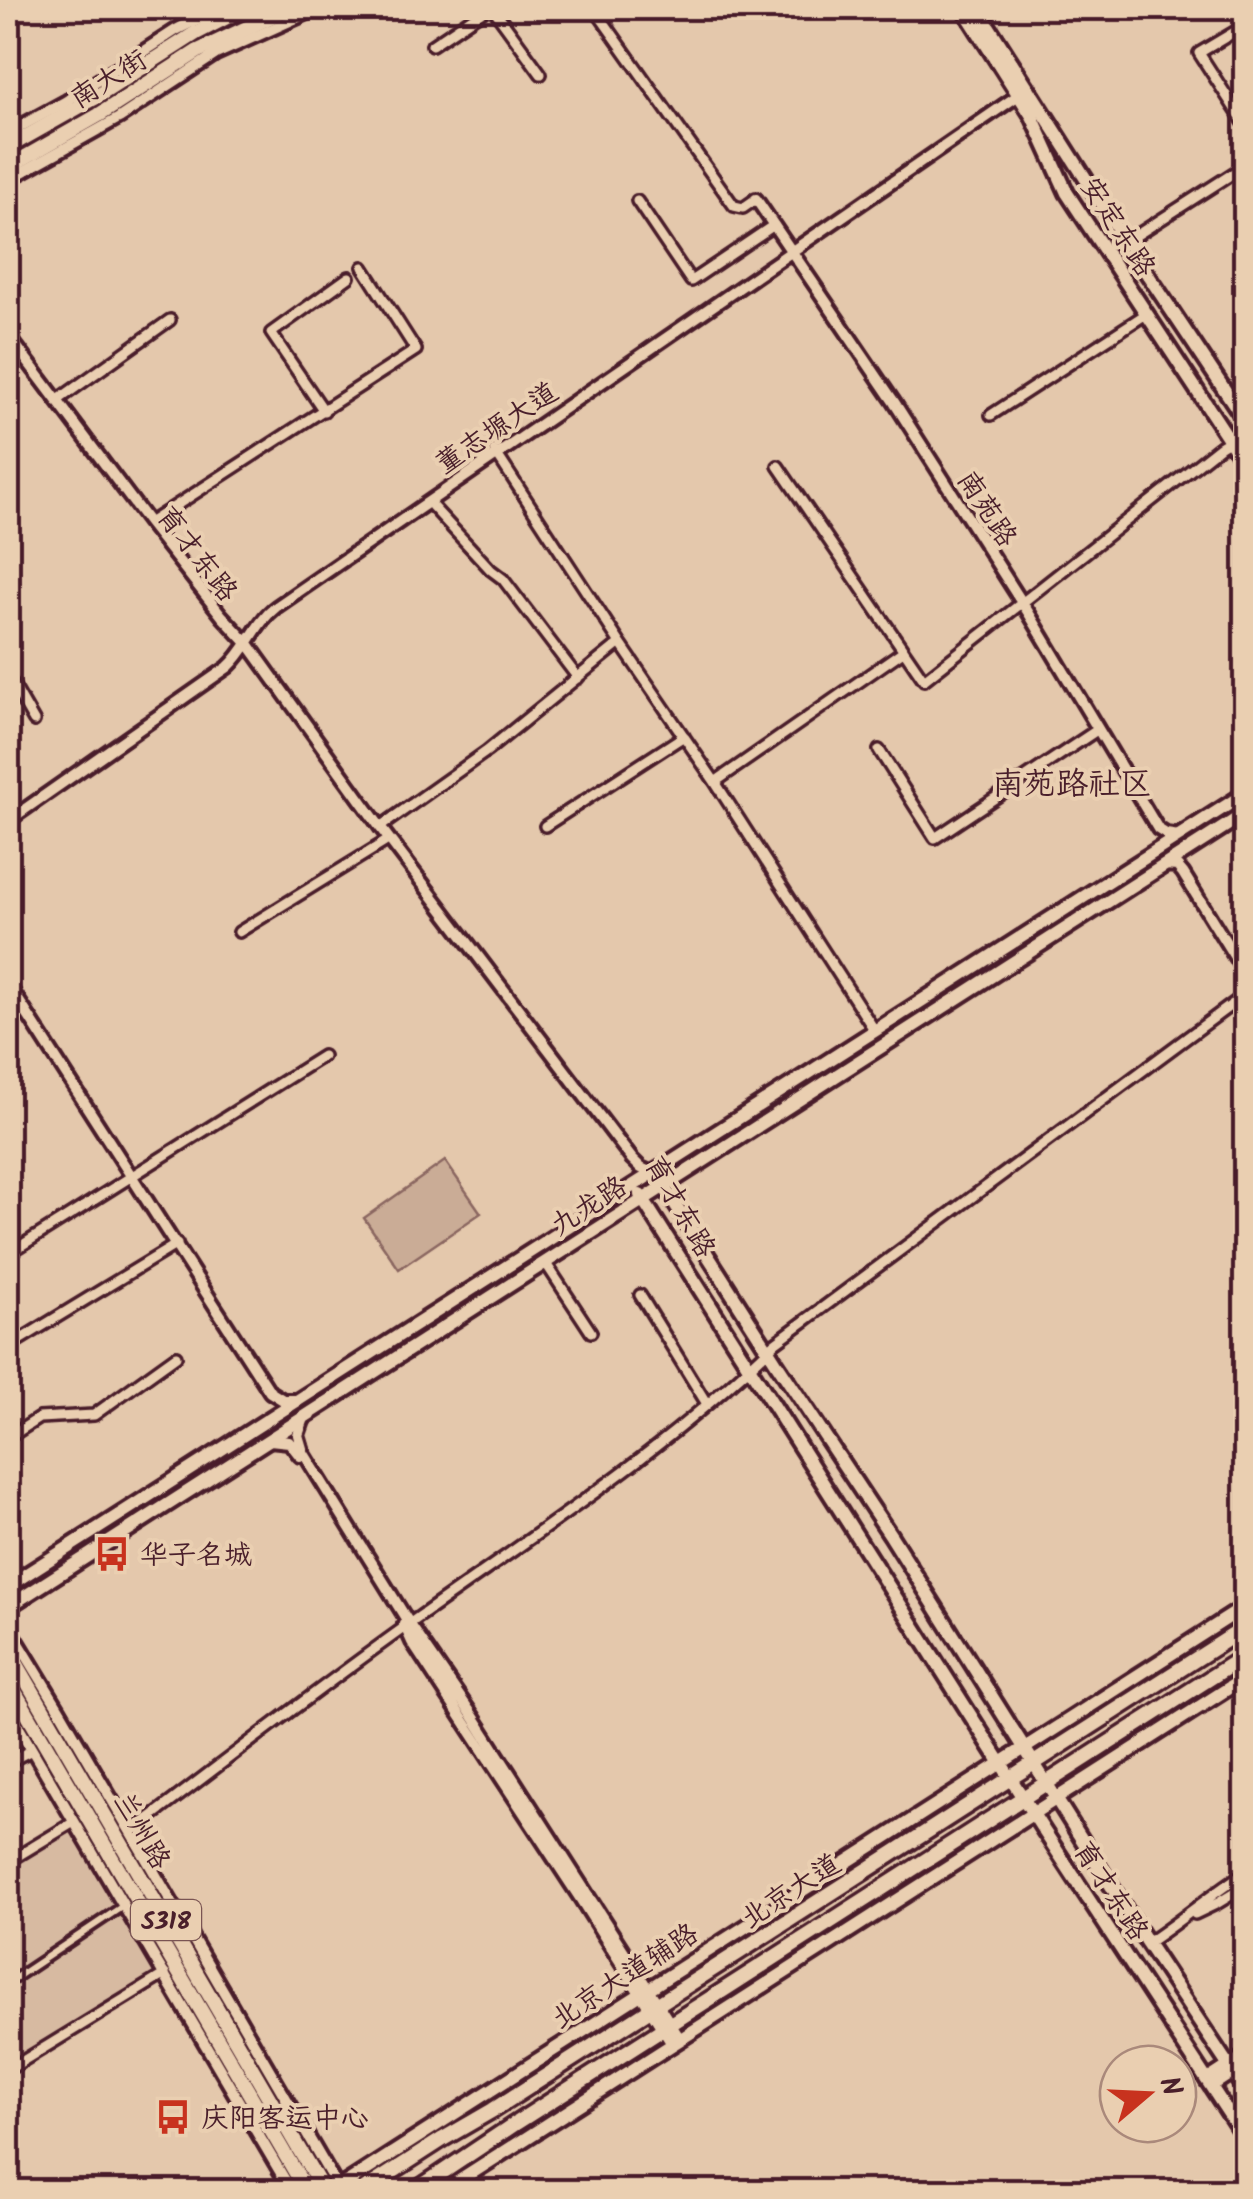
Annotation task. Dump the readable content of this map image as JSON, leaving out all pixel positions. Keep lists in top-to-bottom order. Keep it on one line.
{"streets":{"main road":["南大街","安定东路","育才东路","九龙路","兰州路","北京大道","S318","北京大道辅路"],"street":["董志塬大道","南苑路"]},"crossings":[["安定东路","董志塬大道"],["董志塬大道","南苑路"],["董志塬大道","育才东路"],["南苑路","九龙路"],["育才东路","九龙路"],["育才东路","北京大道"],["育才东路","北京大道辅路"],["兰州路","北京大道辅路"]],"districts":["南苑路社区"],"places":{"bus stop":["华子名城","庆阳客运中心"]},"north":"right"}
